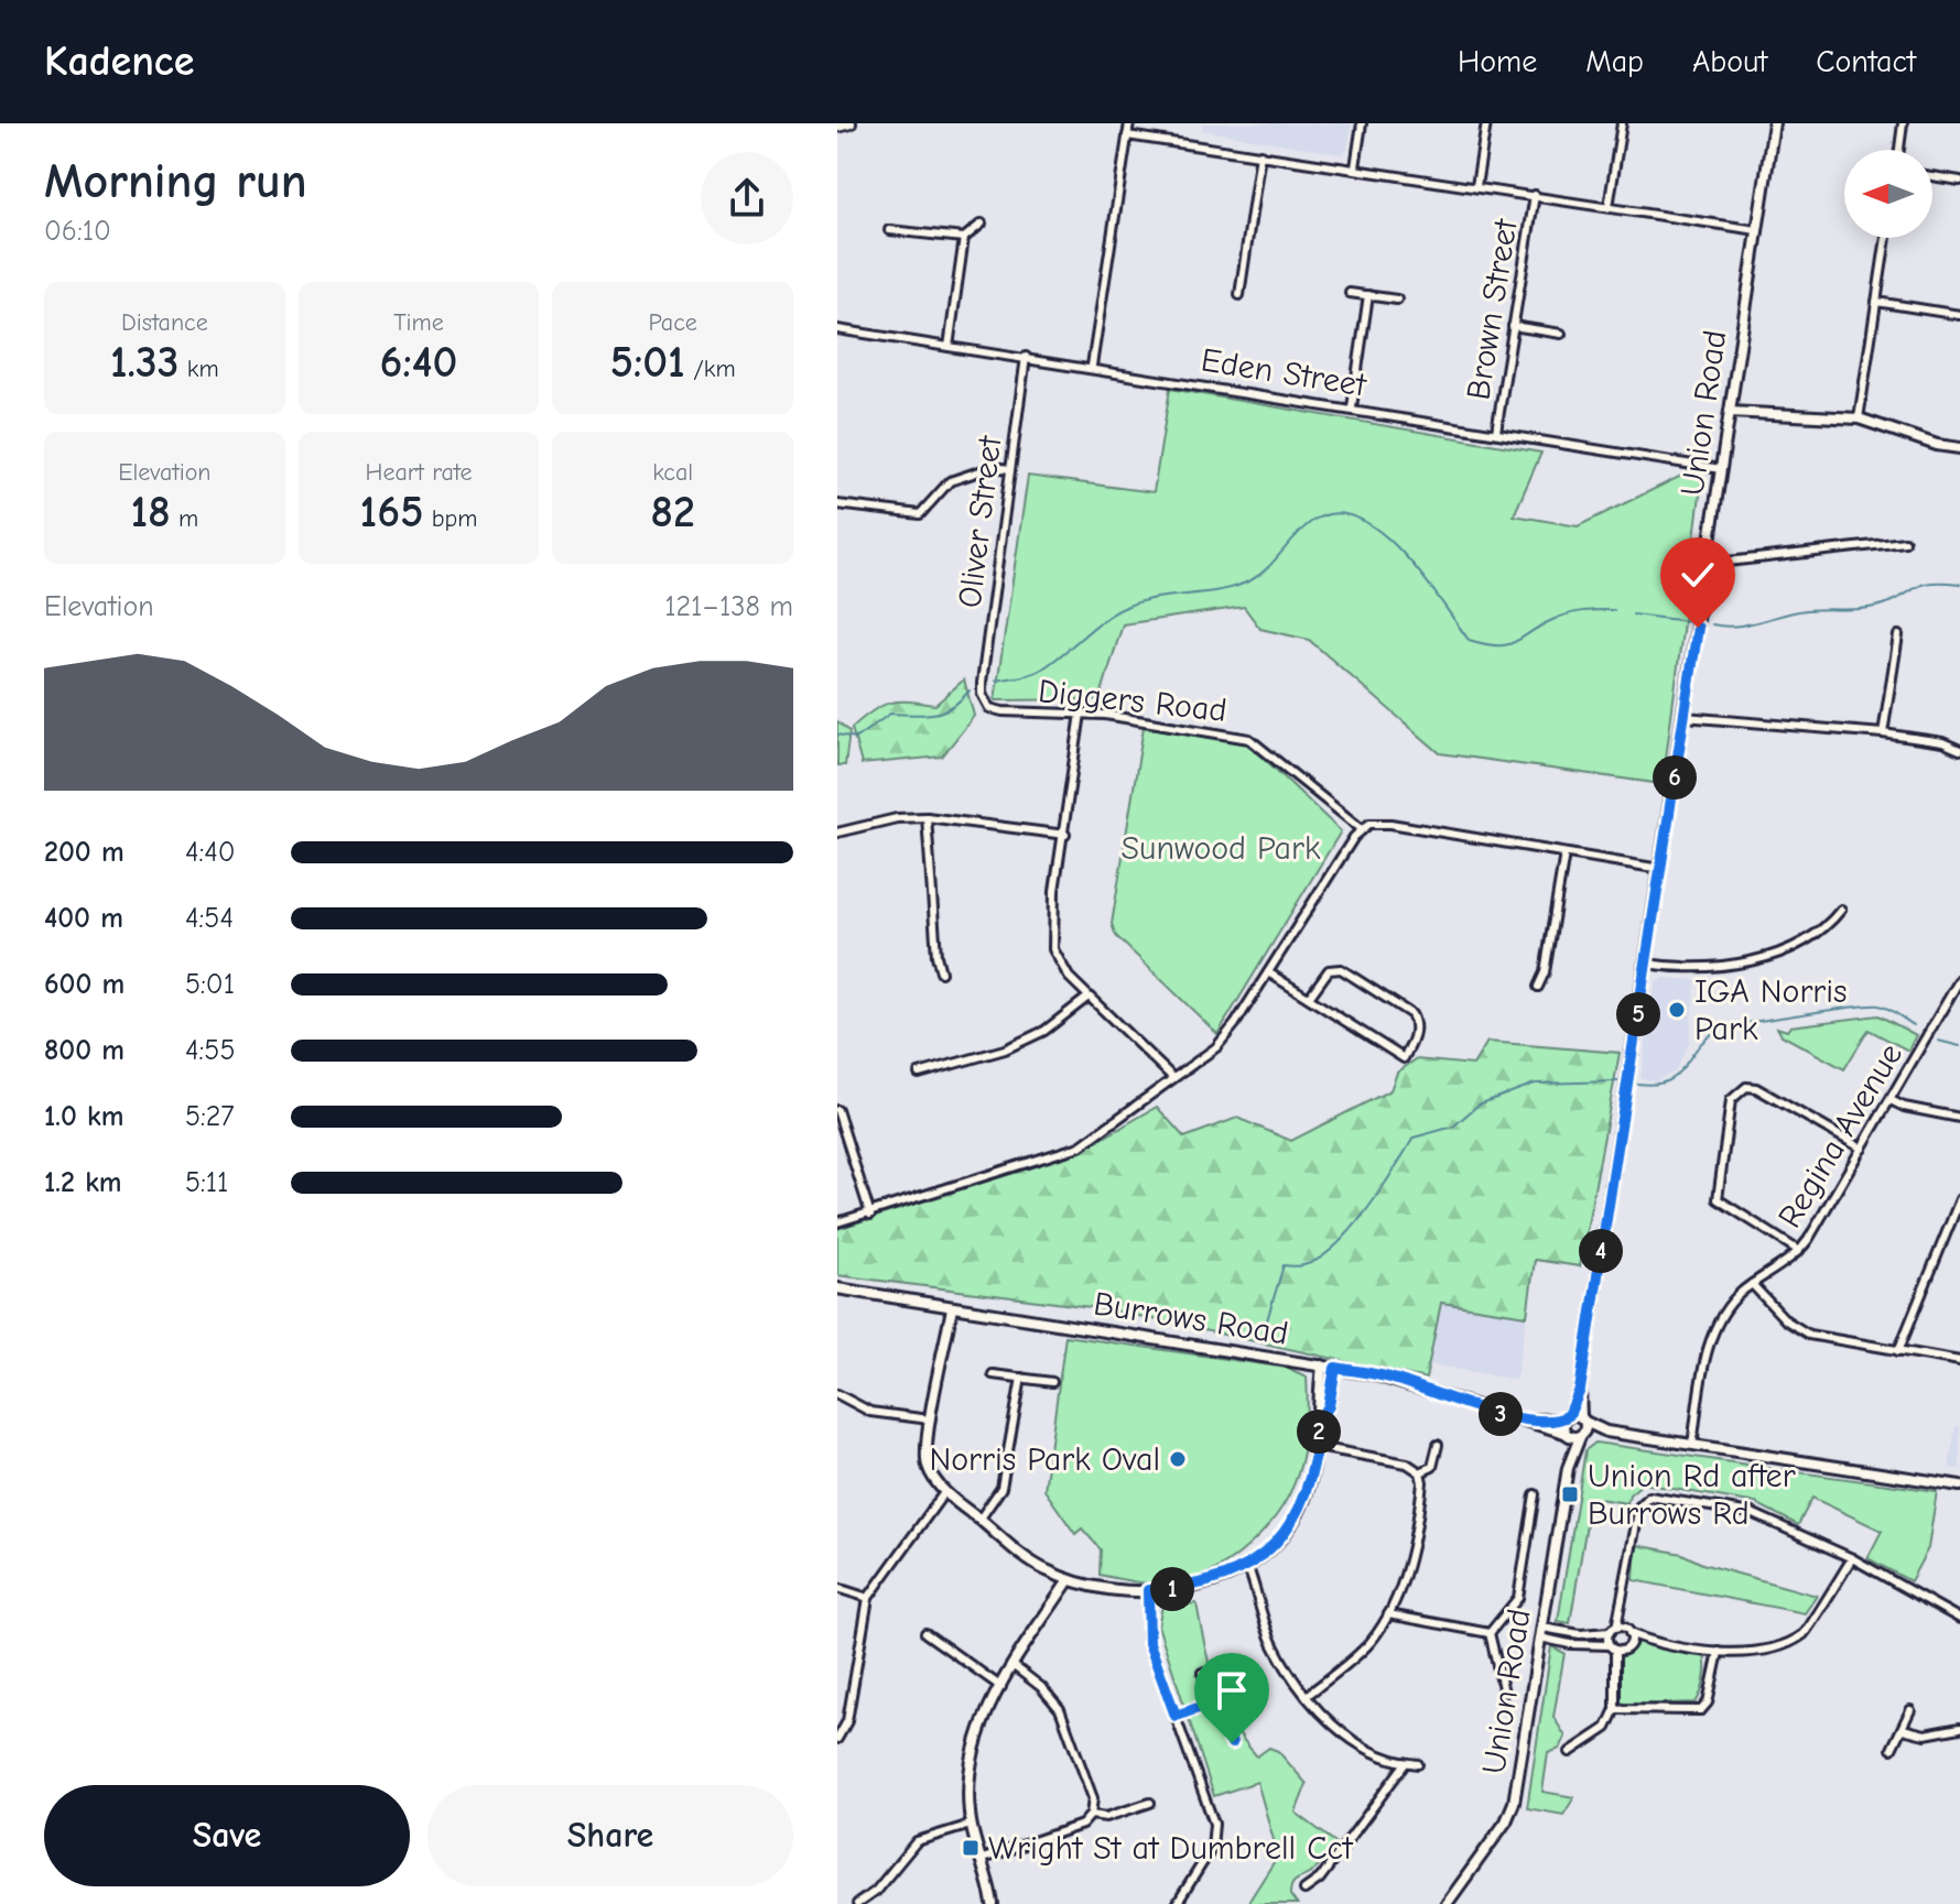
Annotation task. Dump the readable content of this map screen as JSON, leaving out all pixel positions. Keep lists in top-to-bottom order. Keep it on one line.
{"streets":{"main road":["Union Road","Burrows Road"],"street":["Brown Street","Eden Street","Oliver Street","Diggers Road","Regina Avenue"]},"crossings":[["Brown Street","Eden Street"],["Eden Street","Union Road"],["Eden Street","Oliver Street"],["Union Road","Burrows Road"],["Oliver Street","Diggers Road"]],"parks":["Sunwood Park"],"places":{"other":["IGA Norris Park","Norris Park Oval"],"transit":["Union Rd after Burrows Rd","Wright St at Dumbrell Cct"]},"north":"left","page":{"header":"Kadence","nav":["Home","Map","About","Contact"],"heading":["Morning run","06:10"],"stats":[["Distance","1.33 km"],["Time","6:40"],["Pace","5:01 /km"],["Elevation","18 m"],["Heart rate","165 bpm"],["kcal","82"]],"chart":["Elevation","121–138 m"],"pins":["6","5","4","3","2","1"],"list":[{"name":"200 m","note":"4:40"},{"name":"400 m","note":"4:54"},{"name":"600 m","note":"5:01"},{"name":"800 m","note":"4:55"},{"name":"1.0 km","note":"5:27"},{"name":"1.2 km","note":"5:11"}],"buttons":["Save","Share"]}}
